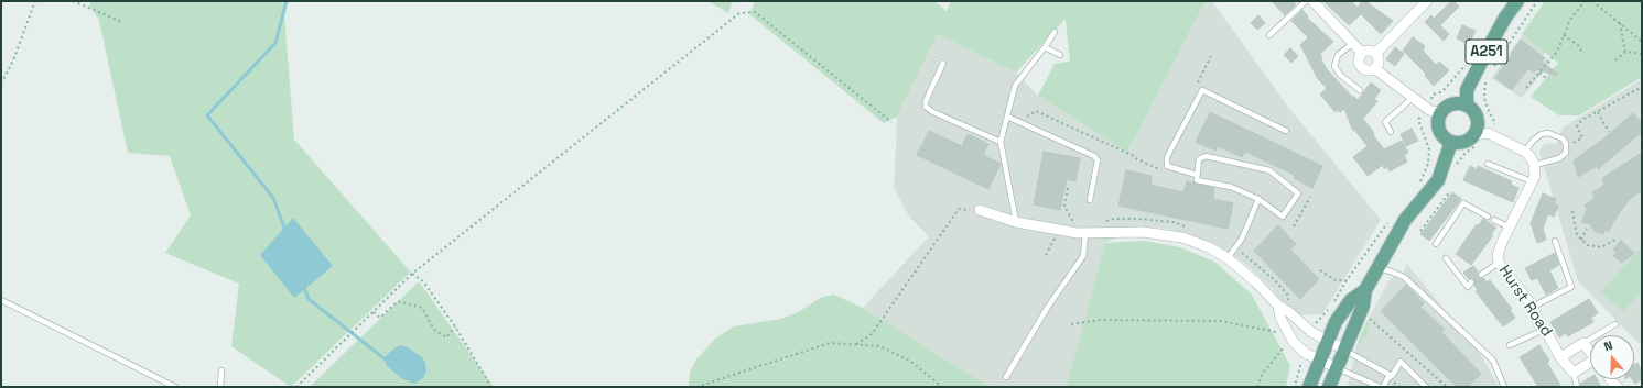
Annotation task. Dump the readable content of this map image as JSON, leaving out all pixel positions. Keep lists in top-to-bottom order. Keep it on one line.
{"streets":{"main road":["A251"],"street":["Hurst Road"]},"north":"top"}
